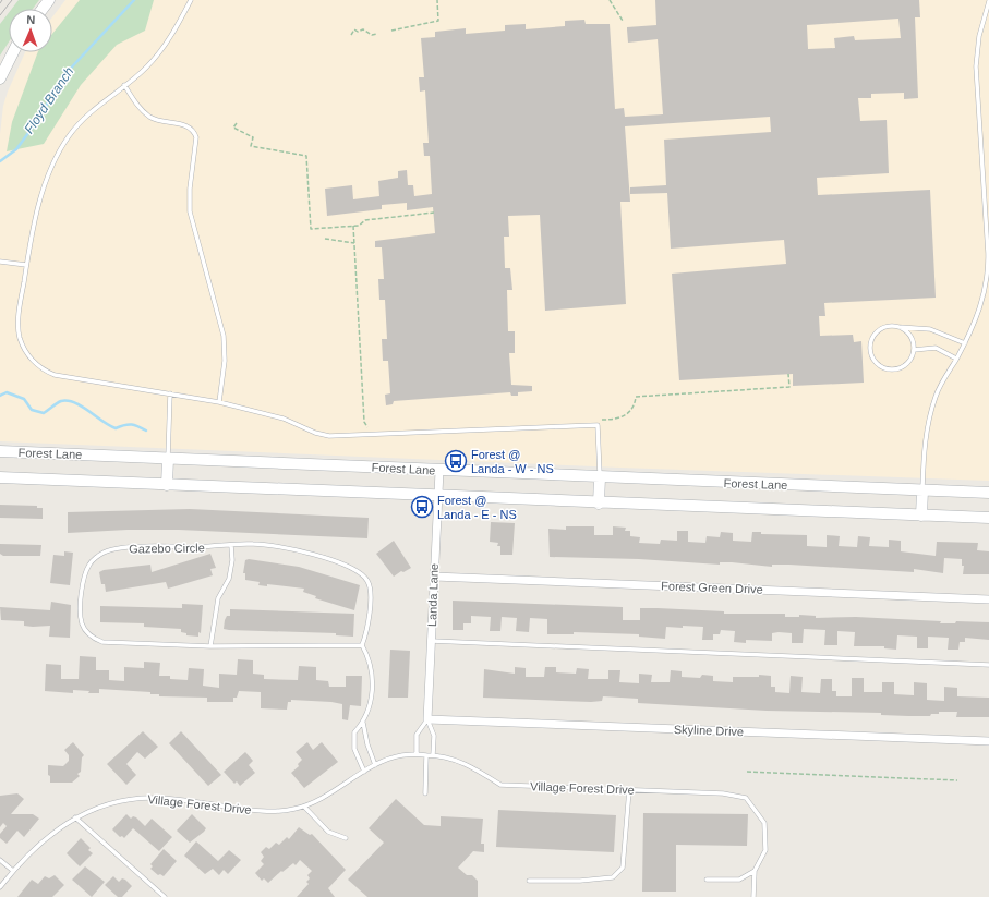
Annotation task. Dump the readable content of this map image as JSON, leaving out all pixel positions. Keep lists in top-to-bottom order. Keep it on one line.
{"streets":{"main road":["Forest Lane"],"street":["Forest Green Drive","Landa Lane","Skyline Drive"],"lane":["Gazebo Circle","Village Forest Drive"]},"crossings":[["Forest Lane","Landa Lane"],["Forest Green Drive","Landa Lane"],["Landa Lane","Skyline Drive"]],"water":["Floyd Branch"],"places":{"bus stop":["Forest @ Landa - W - NS","Forest @ Landa - E - NS"]},"north":"top"}
